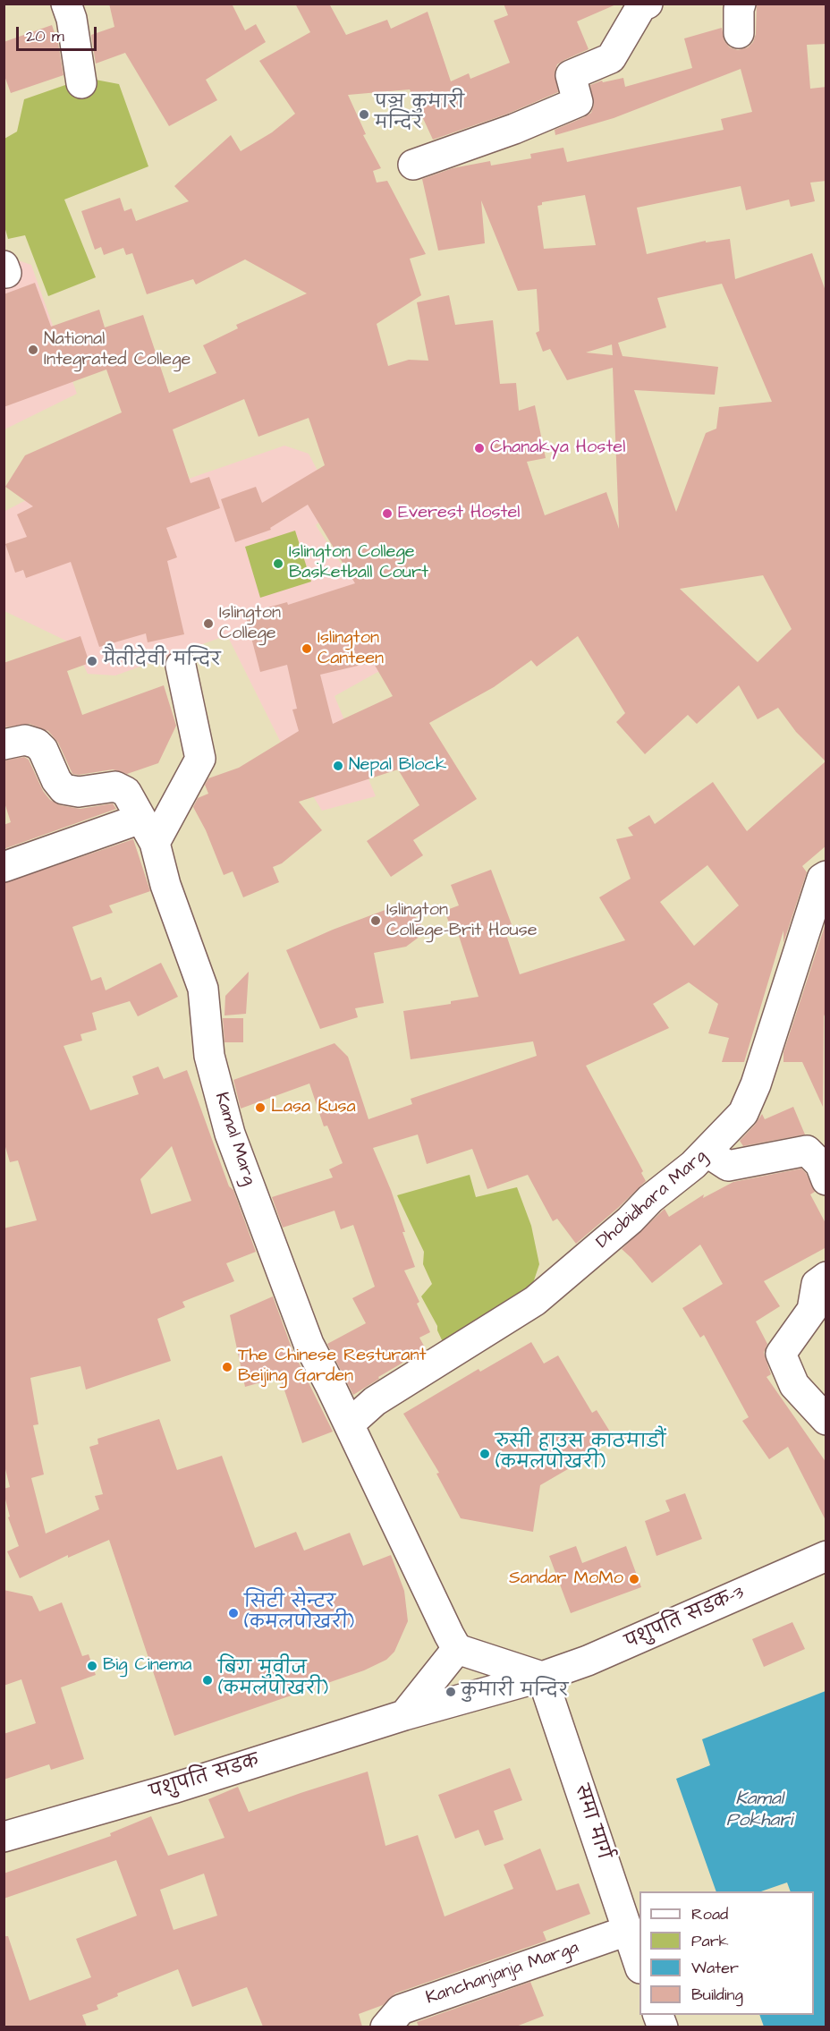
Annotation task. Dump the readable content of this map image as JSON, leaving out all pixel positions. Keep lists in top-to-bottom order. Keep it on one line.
{"streets":{"street":["Kamal Marg","Dhobidhara Marg","पशुपति सडक-3","पशुपति सडक","समा मार्ग","Kanchanjanja Marga"]},"crossings":[["Kamal Marg","Dhobidhara Marg"],["पशुपति सडक-3","पशुपति सडक"],["पशुपति सडक-3","समा मार्ग"],["पशुपति सडक","समा मार्ग"],["समा मार्ग","Kanchanjanja Marga"]],"water":["Kamal Pokhari"],"places":["पञ्च कुमारी मन्दिर","National Integrated College","Chanakya Hostel","Everest Hostel","Islington College Basketball Court","Islington College","Islington Canteen","मैतीदेवी मन्दिर","Nepal Block","Islington College-Brit House","Lasa Kusa","The Chinese Resturant Beijing Garden","रुसी हाउस काठमाडौं (कमलपोखरी)","Sandar MoMo","सिटी सेन्टर (कमलपोखरी)","Big Cinema","बिग मुवीज (कमलपोखरी)","कुमारी मन्दिर"],"legend":["Road","Park","Water","Building"],"scale_bar":"20 m"}
